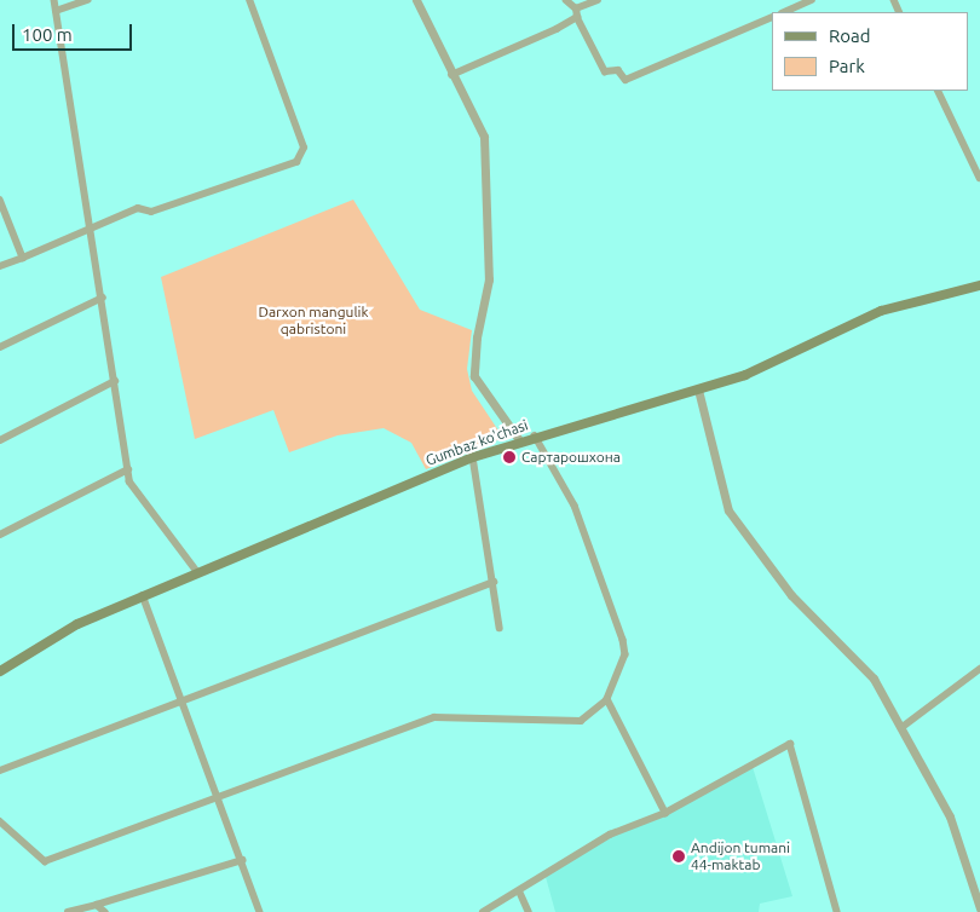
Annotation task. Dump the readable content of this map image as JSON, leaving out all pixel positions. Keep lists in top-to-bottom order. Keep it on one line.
{"streets":{"main road":["Gumbaz ko'chasi"]},"parks":["Darxon mangulik qabristoni"],"places":["Сартарошхона","Andijon tumani 44-maktab"],"legend":["Road","Park"],"scale_bar":"100 m"}
